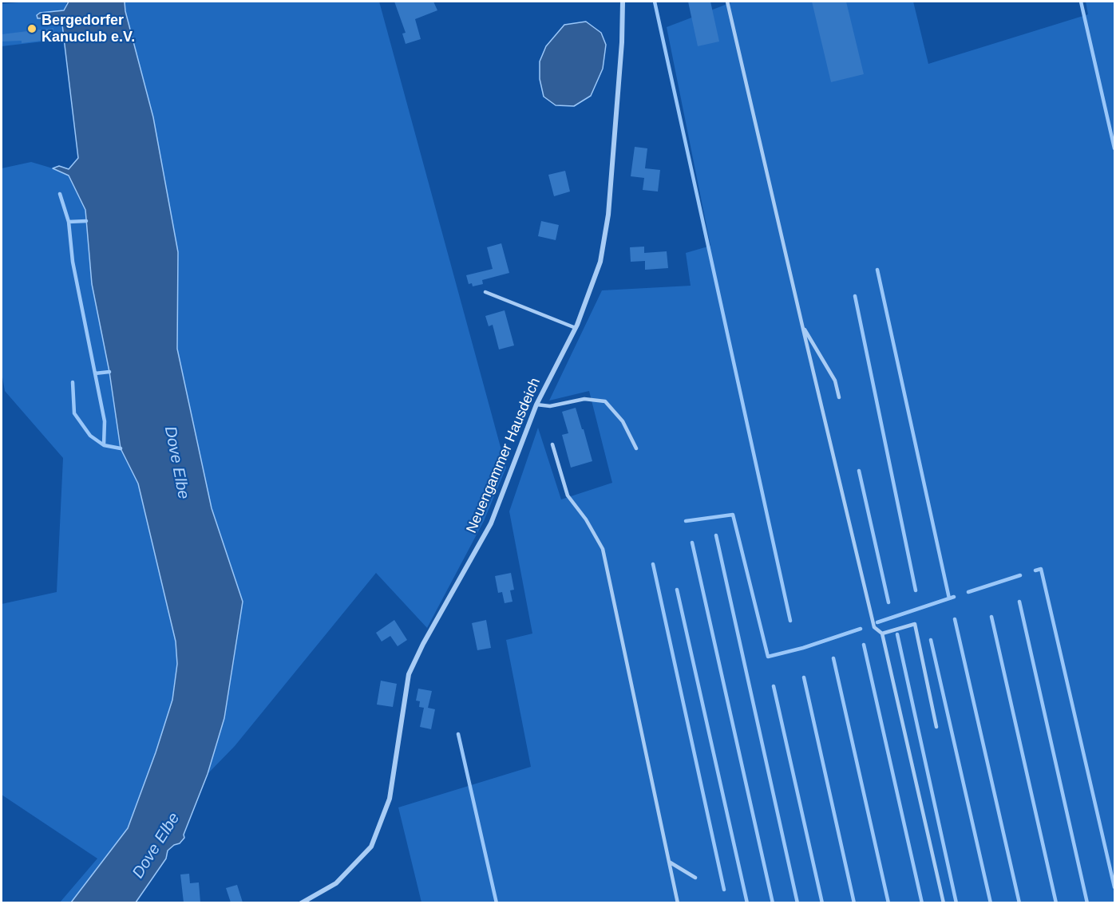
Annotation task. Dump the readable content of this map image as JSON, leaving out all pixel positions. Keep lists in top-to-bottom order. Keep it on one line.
{"streets":{"street":["Neuengammer Hausdeich"]},"water":["Dove Elbe"],"places":["Bergedorfer Kanuclub e.V."]}
